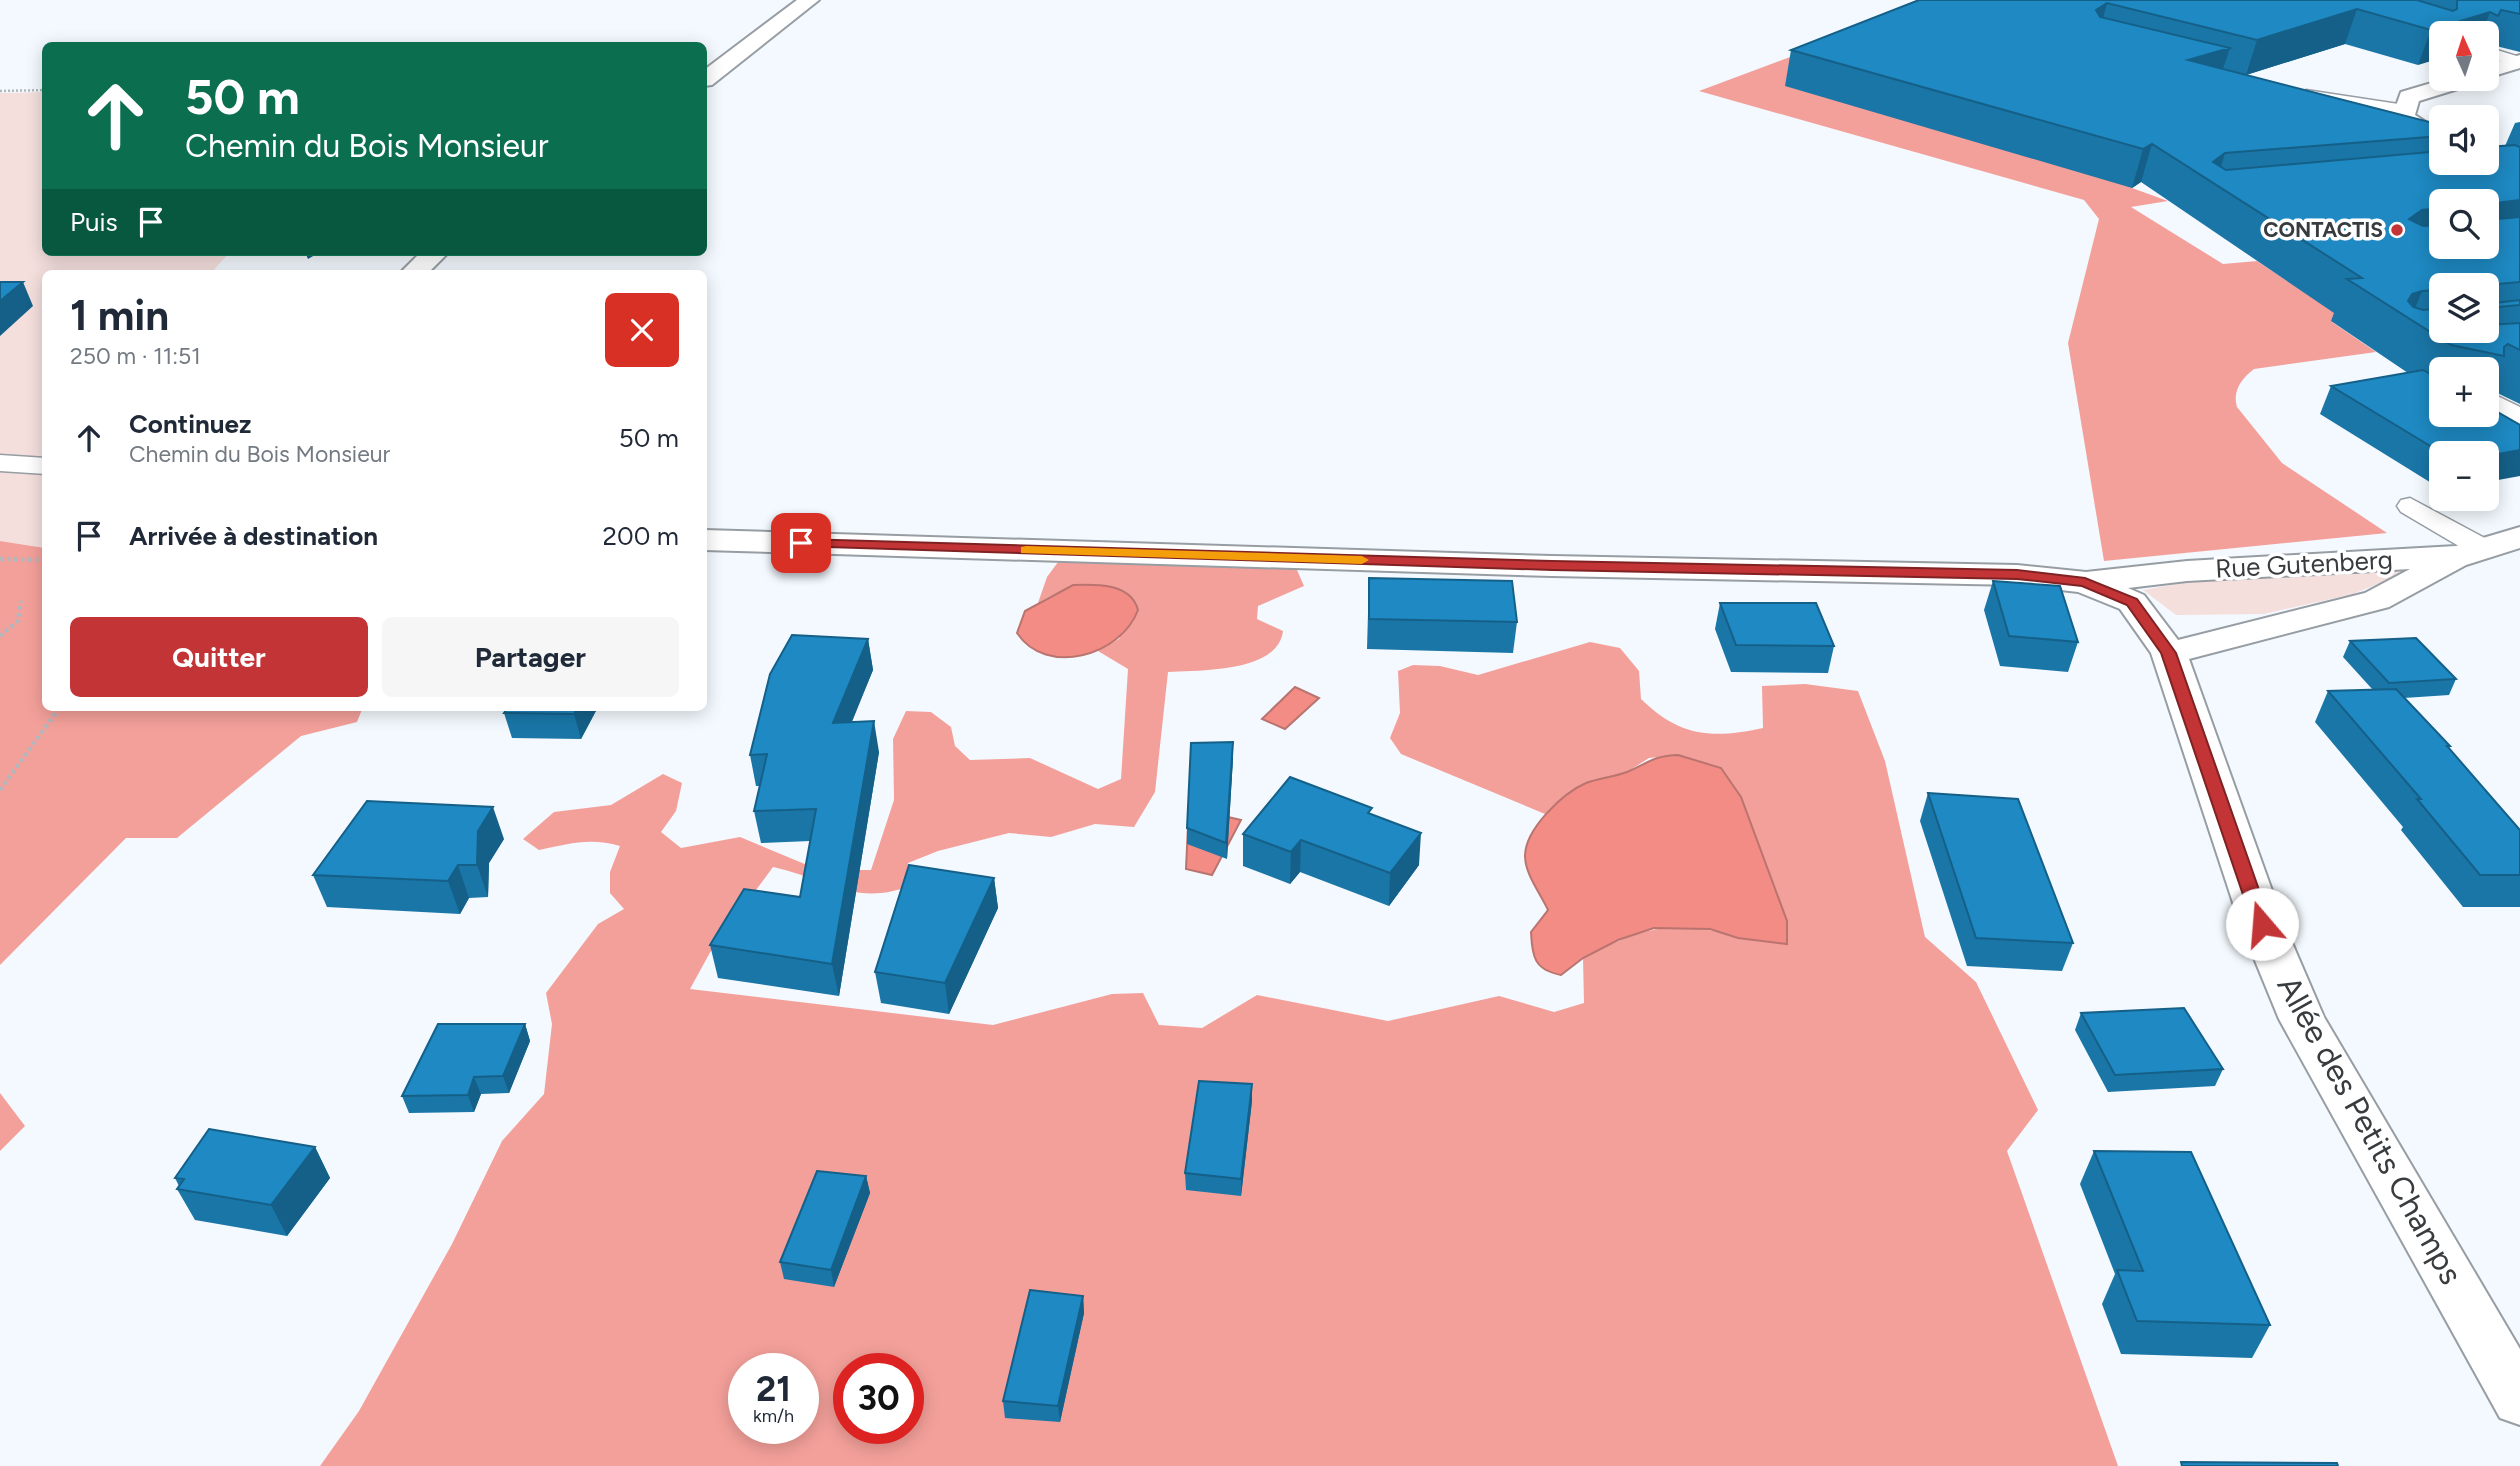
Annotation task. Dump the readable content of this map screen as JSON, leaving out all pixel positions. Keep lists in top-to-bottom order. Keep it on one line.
{"streets":{"street":["Rue Gutenberg","Allée des Petits Champs"]},"crossings":[["Rue Gutenberg","Allée des Petits Champs"]],"places":["CONTACTIS"],"north":"top","page":{"map_buttons":["+","−"],"turn":["50 m","Chemin du Bois Monsieur"],"then":"Puis","heading":["1 min","250 m · 11:51"],"list":[{"name":"Continuez","note":"Chemin du Bois Monsieur","value":"50 m"},{"name":"Arrivée à destination","value":"200 m"}],"buttons":["Quitter","Partager"],"speed":"21 km/h","limit":"30"}}
